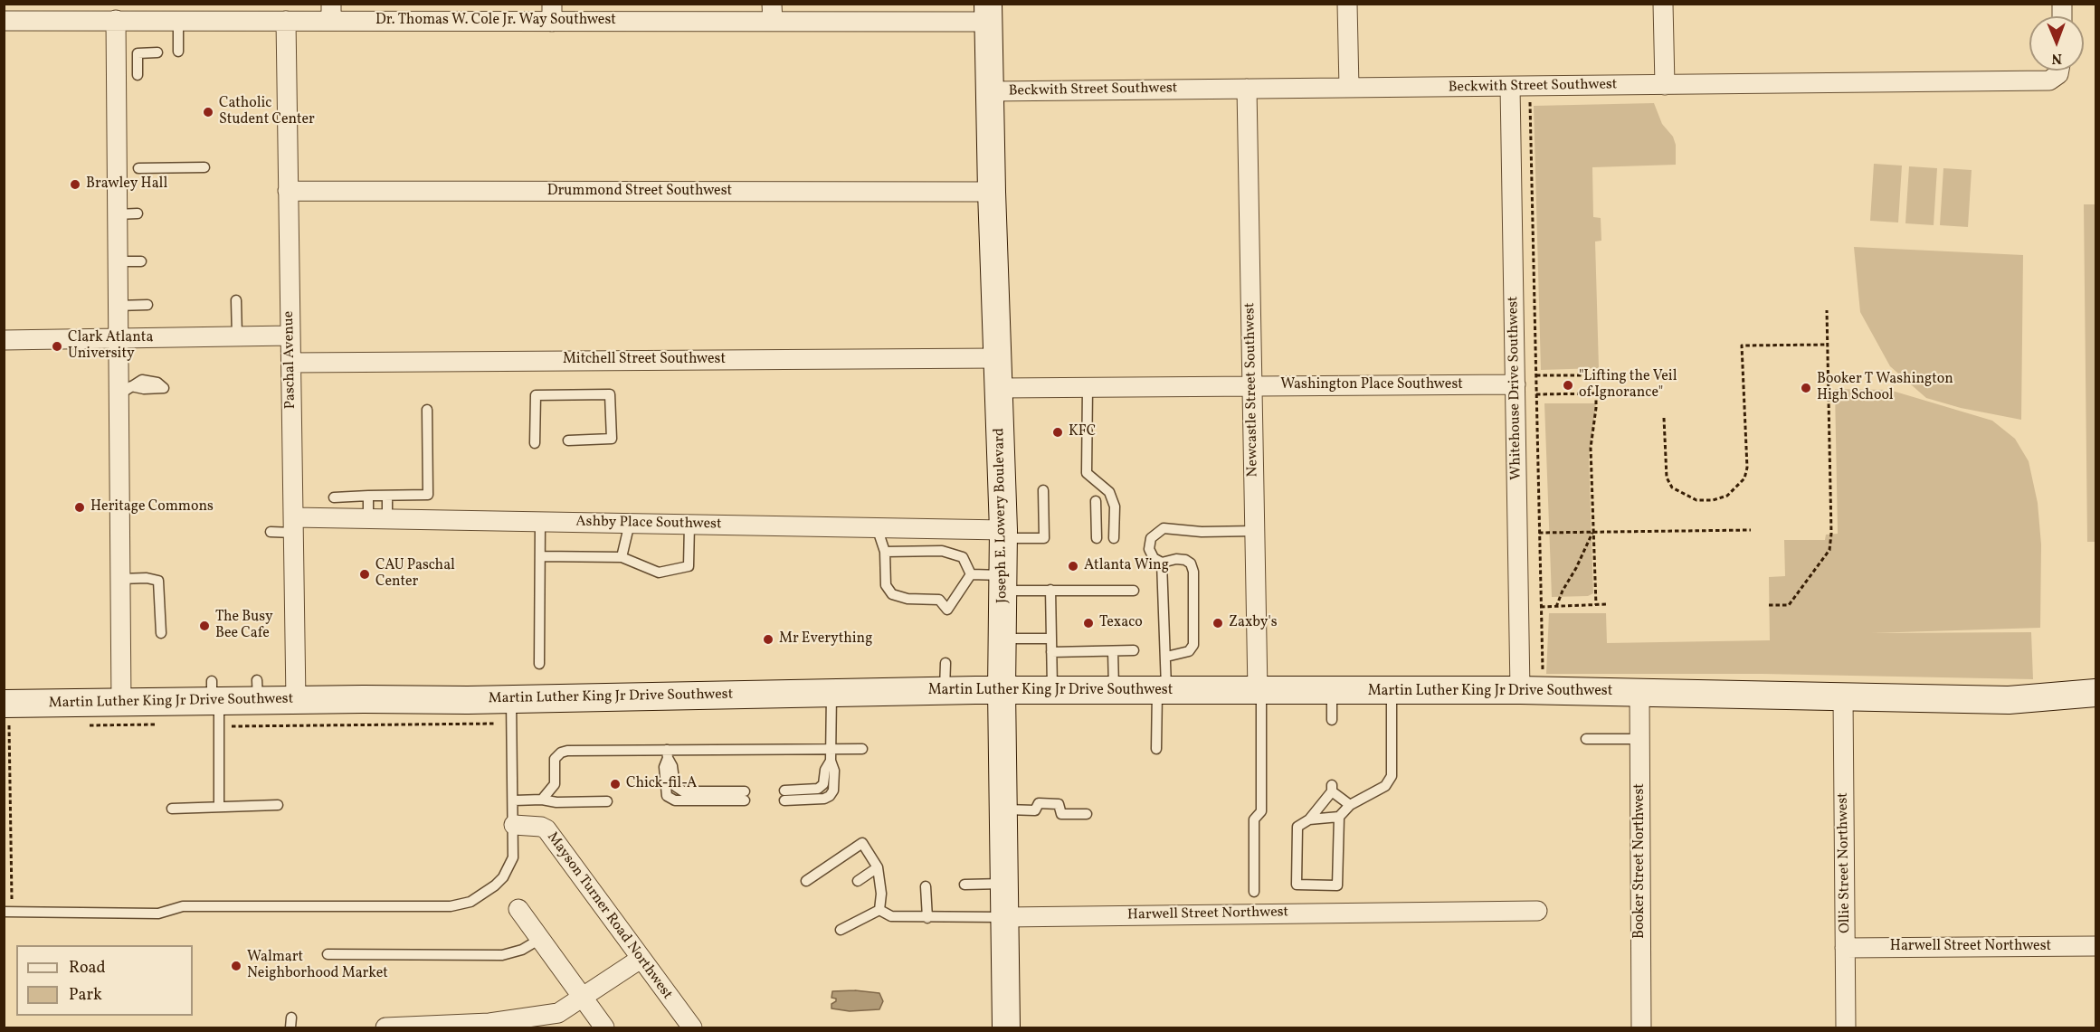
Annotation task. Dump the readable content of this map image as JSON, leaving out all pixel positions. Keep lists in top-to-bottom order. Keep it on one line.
{"streets":{"main road":["Joseph E. Lowery Boulevard","Martin Luther King Jr Drive Southwest"],"street":["Dr. Thomas W. Cole Jr. Way Southwest","Beckwith Street Southwest","Drummond Street Southwest","Paschal Avenue","Mitchell Street Southwest","Washington Place Southwest","Whitehouse Drive Southwest","Newcastle Street Southwest","Ashby Place Southwest","Booker Street Northwest","Ollie Street Northwest","Harwell Street Northwest","Mayson Turner Road Northwest"]},"crossings":[["Dr. Thomas W. Cole Jr. Way Southwest","Paschal Avenue"],["Dr. Thomas W. Cole Jr. Way Southwest","Joseph E. Lowery Boulevard"],["Beckwith Street Southwest","Whitehouse Drive Southwest"],["Beckwith Street Southwest","Newcastle Street Southwest"],["Beckwith Street Southwest","Joseph E. Lowery Boulevard"],["Drummond Street Southwest","Paschal Avenue"],["Drummond Street Southwest","Joseph E. Lowery Boulevard"],["Paschal Avenue","Mitchell Street Southwest"],["Paschal Avenue","Ashby Place Southwest"],["Paschal Avenue","Martin Luther King Jr Drive Southwest"],["Mitchell Street Southwest","Joseph E. Lowery Boulevard"],["Washington Place Southwest","Whitehouse Drive Southwest"],["Washington Place Southwest","Newcastle Street Southwest"],["Washington Place Southwest","Joseph E. Lowery Boulevard"],["Whitehouse Drive Southwest","Martin Luther King Jr Drive Southwest"],["Newcastle Street Southwest","Martin Luther King Jr Drive Southwest"],["Joseph E. Lowery Boulevard","Ashby Place Southwest"],["Joseph E. Lowery Boulevard","Martin Luther King Jr Drive Southwest"],["Joseph E. Lowery Boulevard","Harwell Street Northwest"],["Martin Luther King Jr Drive Southwest","Booker Street Northwest"],["Martin Luther King Jr Drive Southwest","Ollie Street Northwest"],["Ollie Street Northwest","Harwell Street Northwest"]],"places":["Catholic Student Center","Brawley Hall","Clark Atlanta University","\"Lifting the Veil of Ignorance\"","Booker T Washington High School","KFC","Heritage Commons","Atlanta Wing","CAU Paschal Center","Texaco","Zaxby's","The Busy Bee Cafe","Mr Everything","Chick-fil-A","Walmart Neighborhood Market"],"legend":["Road","Park"],"north":"bottom"}
